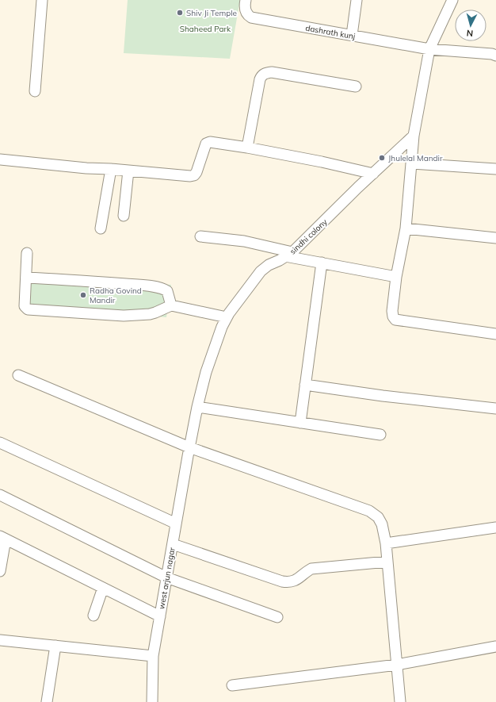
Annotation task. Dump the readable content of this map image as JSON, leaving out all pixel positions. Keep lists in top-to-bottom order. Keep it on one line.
{"streets":{"street":["dashrath kunj","sindhi colony","west arjun nagar"]},"crossings":[["sindhi colony","west arjun nagar"]],"parks":["Shaheed Park"],"places":["Shiv Ji Temple","Jhulelal Mandir","Radha Govind Mandir"],"north":"bottom"}
